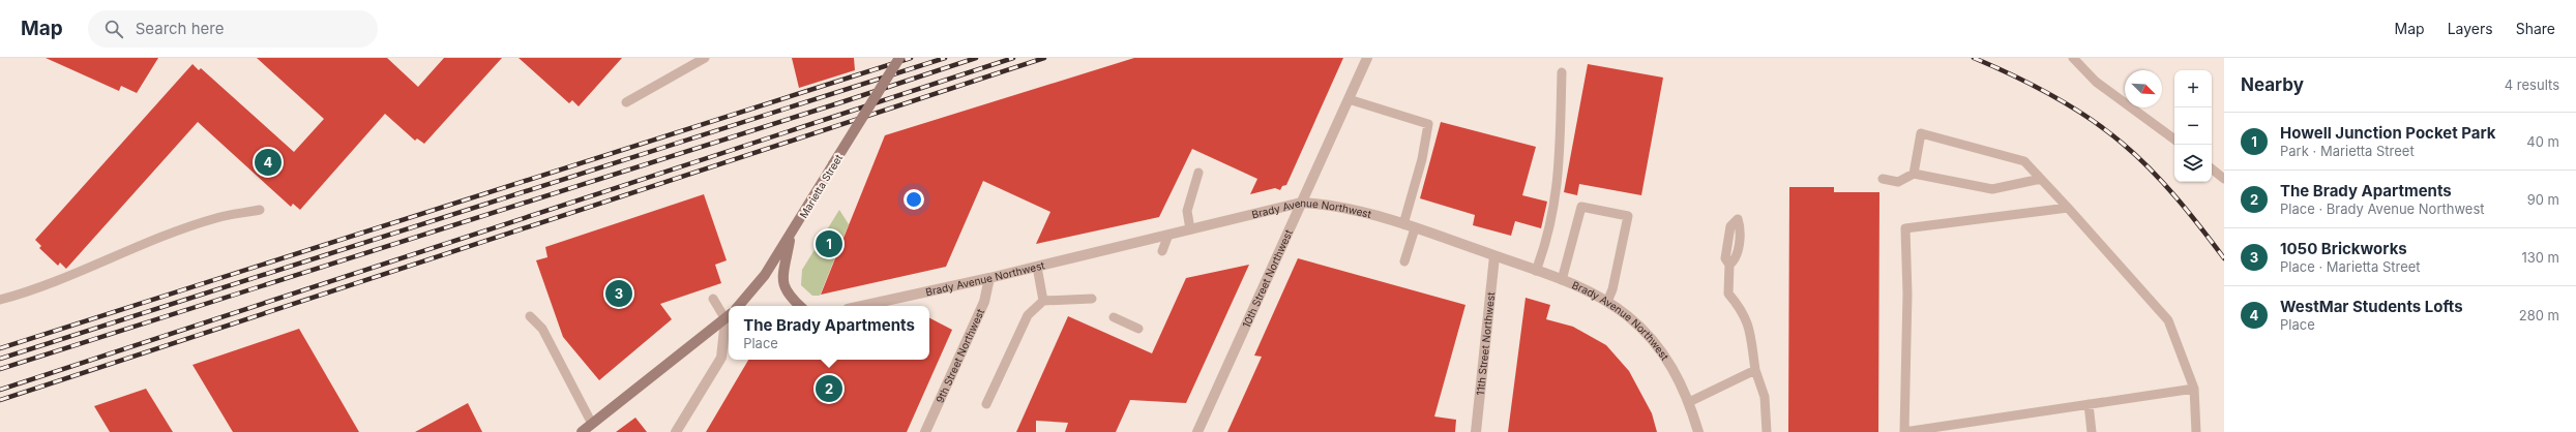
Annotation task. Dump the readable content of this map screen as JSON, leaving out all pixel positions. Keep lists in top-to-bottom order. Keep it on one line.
{"streets":{"street":["Marietta Street","Brady Avenue Northwest","10th Street Northwest","11th Street Northwest","9th Street Northwest"]},"crossings":[["Brady Avenue Northwest","10th Street Northwest"],["Brady Avenue Northwest","11th Street Northwest"],["Brady Avenue Northwest","9th Street Northwest"]],"north":"bottom right","page":{"header":"Map","search":"Search here","nav":["Map","Layers","Share"],"heading":["Nearby","4 results"],"map_buttons":["+","−"],"list":[{"mark":"1","name":"Howell Junction Pocket Park","note":"Park · Marietta Street","value":"40 m"},{"mark":"2","name":"The Brady Apartments","note":"Place · Brady Avenue Northwest","value":"90 m"},{"mark":"3","name":"1050 Brickworks","note":"Place · Marietta Street","value":"130 m"},{"mark":"4","name":"WestMar Students Lofts","note":"Place","value":"280 m"}],"pins":["4","1","3","2"],"popup":["The Brady Apartments","Place"]}}
